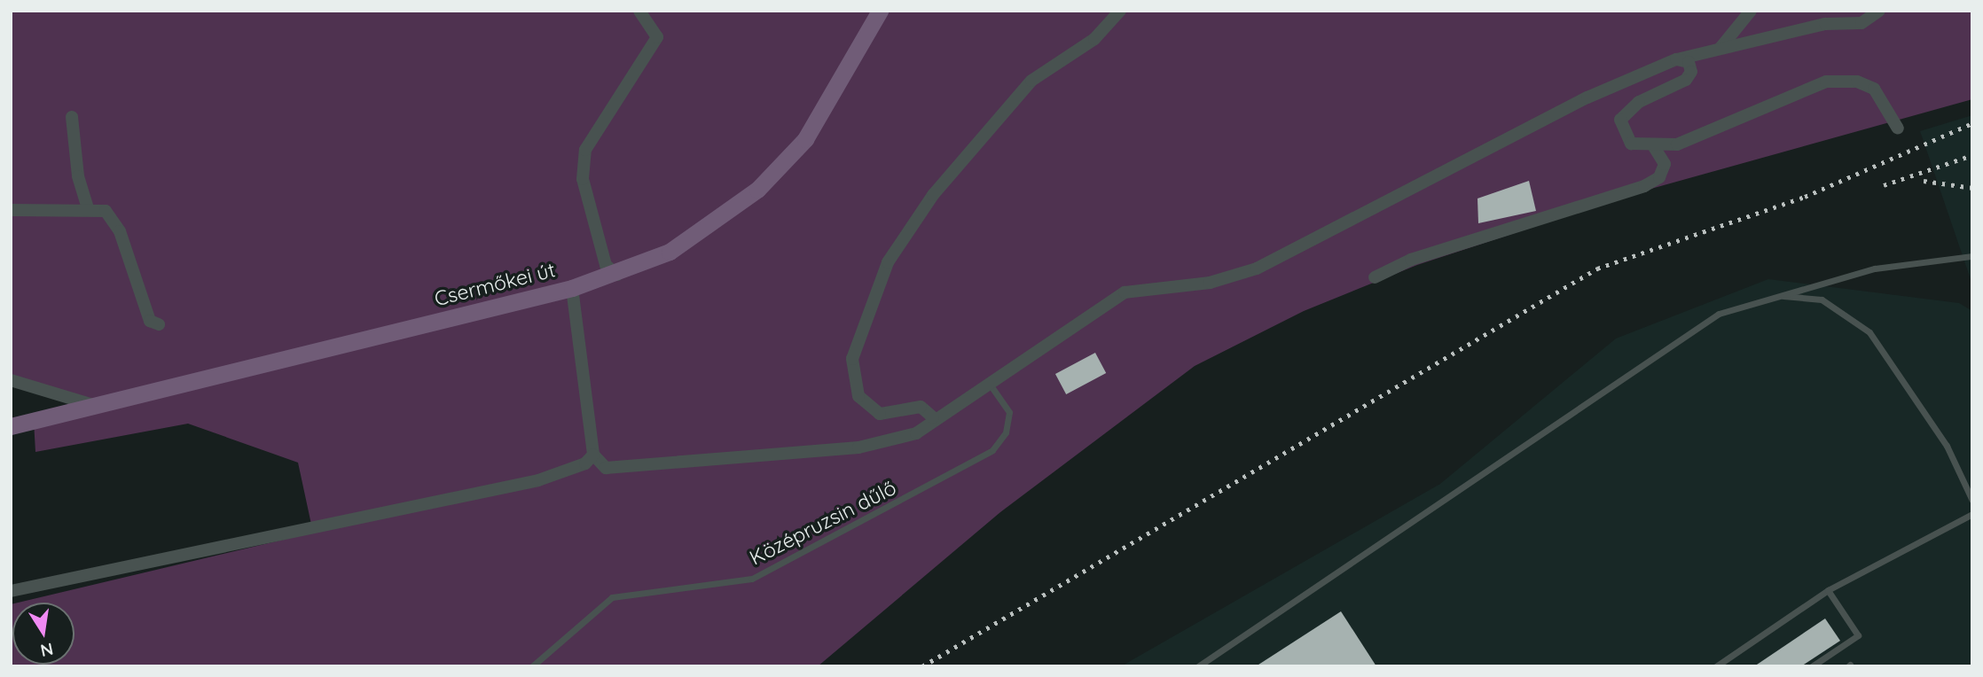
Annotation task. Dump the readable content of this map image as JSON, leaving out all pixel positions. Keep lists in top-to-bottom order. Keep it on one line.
{"streets":{"main road":["Csermőkei út"],"lane":["Középruzsin dűlő"]},"north":"bottom"}
